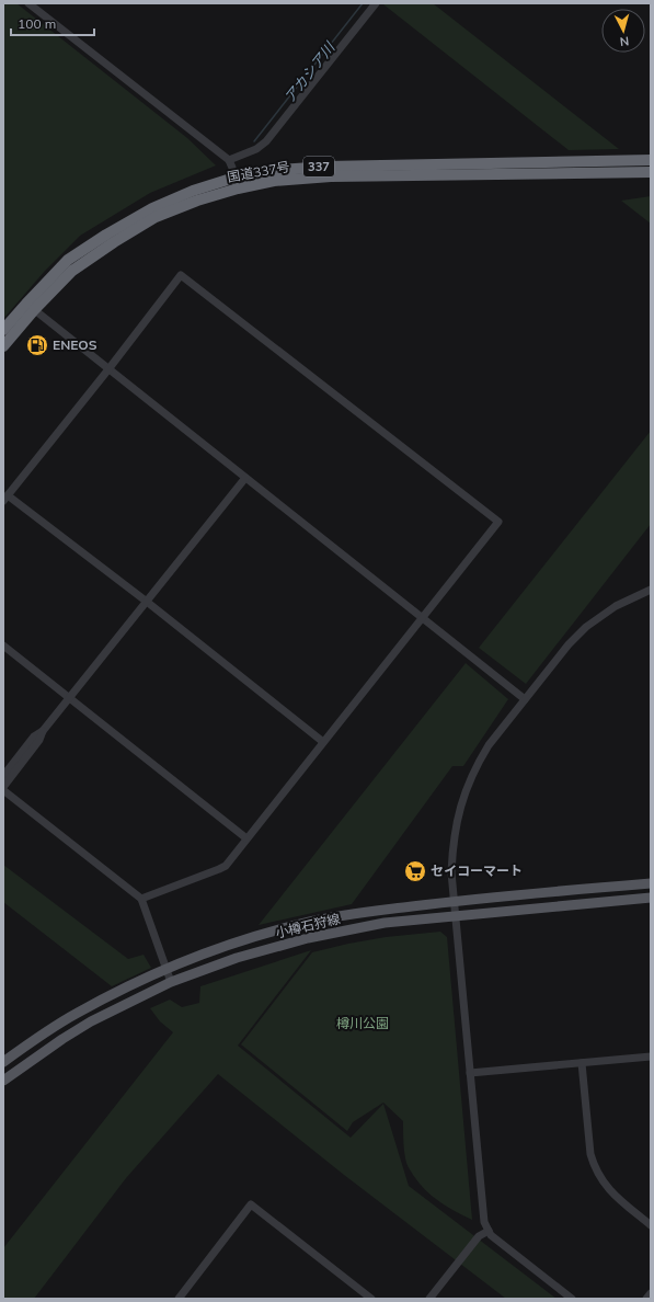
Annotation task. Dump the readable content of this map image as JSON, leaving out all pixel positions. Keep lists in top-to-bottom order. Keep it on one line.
{"streets":{"highway":["337","国道337号"],"main road":["小樽石狩線"]},"water":["アカシア川"],"parks":["樽川公園"],"places":{"fuel station":["ENEOS"],"supermarket":["セイコーマート"]},"scale_bar":"100 m","north":"bottom"}
